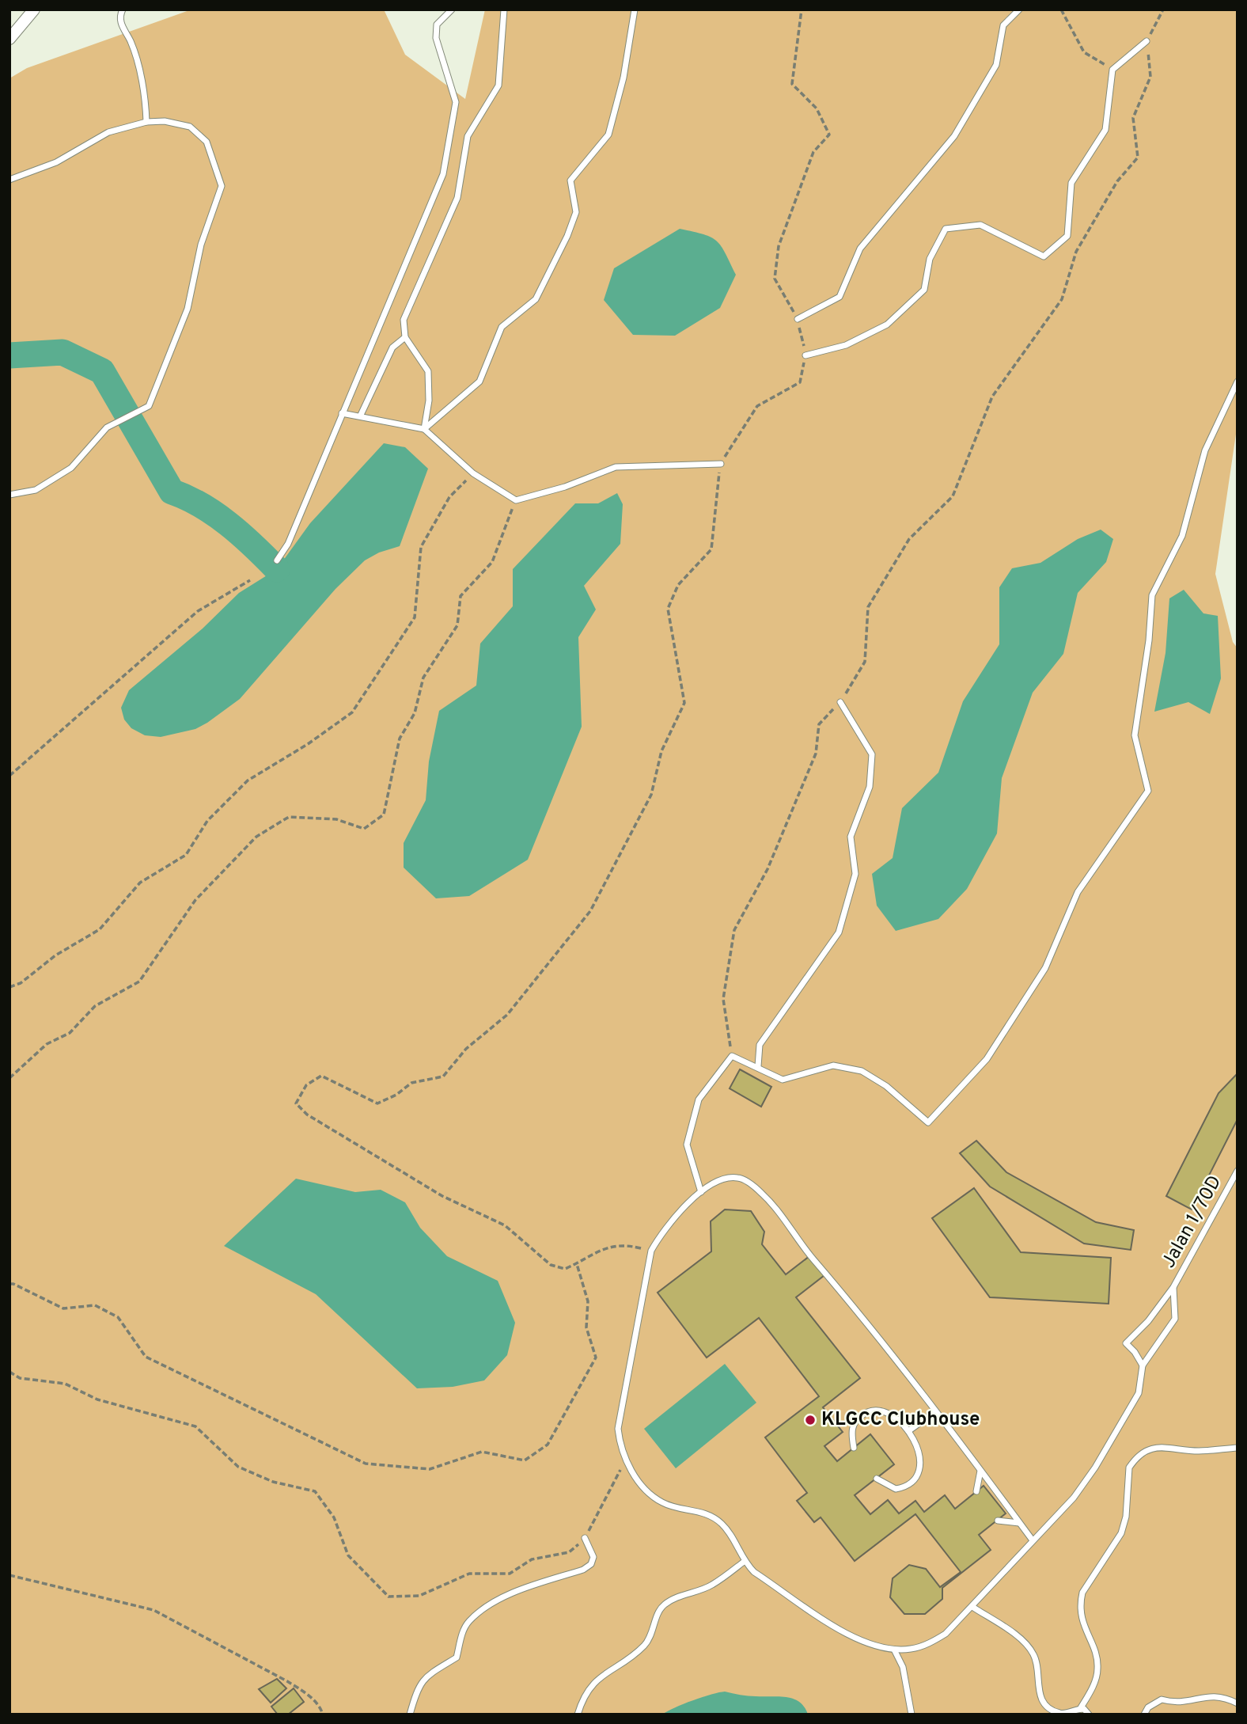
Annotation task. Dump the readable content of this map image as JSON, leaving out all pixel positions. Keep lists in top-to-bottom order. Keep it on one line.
{"streets":{"lane":["Jalan 1/70D"]},"places":["KLGCC Clubhouse"]}
